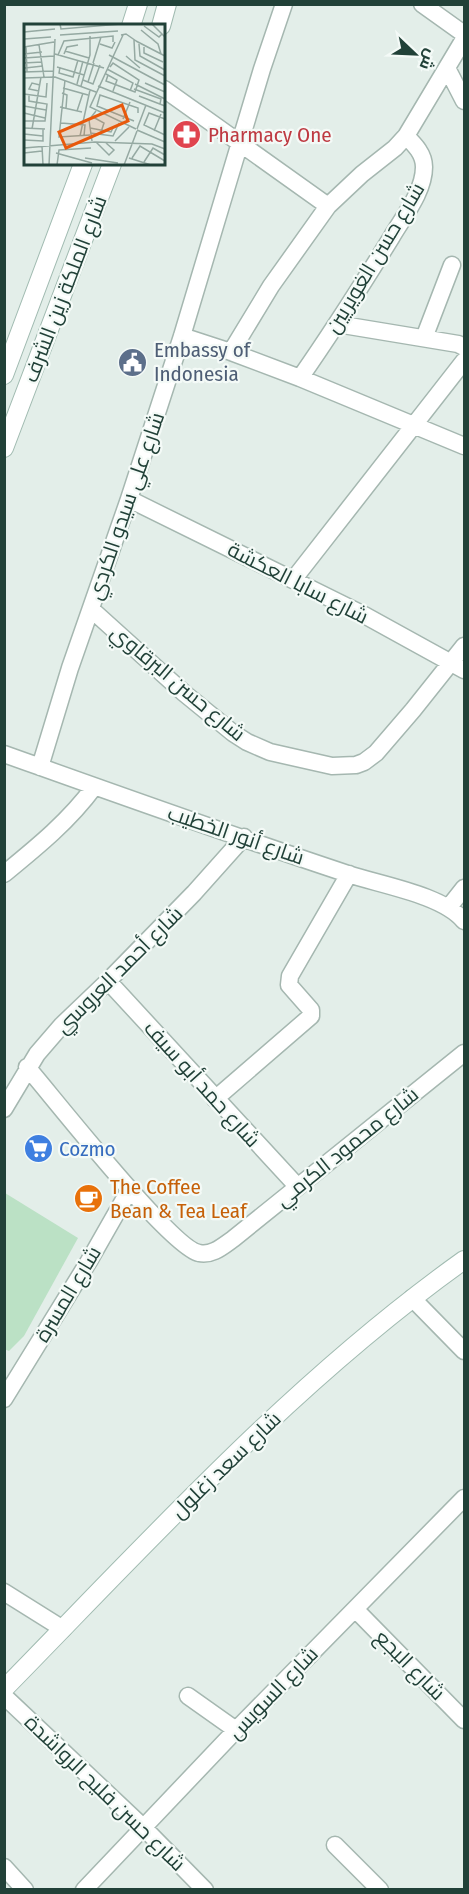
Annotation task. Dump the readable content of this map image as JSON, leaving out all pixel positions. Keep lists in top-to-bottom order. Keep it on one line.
{"streets":{"main road":["شارع الملكة زين الشرف","شارع سعد زغلول"],"street":["شارع حسن الغويريين","شارع علي سيدو الكردي","شارع سابا العكشة","شارع حسن البرقاوي","شارع أنور الخطيب","شارع أحمد العروسي","شارع حمد أبو سيف","شارع محمود الكرمي","شارع المسرة","شارع البجع","شارع السويس","شارع حسن فليح الرواشدة"]},"crossings":[["شارع علي سيدو الكردي","شارع سابا العكشة"],["شارع علي سيدو الكردي","شارع حسن البرقاوي"],["شارع علي سيدو الكردي","شارع أنور الخطيب"],["شارع سابا العكشة","شارع حسن البرقاوي"],["شارع أنور الخطيب","شارع أحمد العروسي"],["شارع أحمد العروسي","شارع حمد أبو سيف"],["شارع أحمد العروسي","شارع محمود الكرمي"],["شارع حمد أبو سيف","شارع محمود الكرمي"],["شارع محمود الكرمي","شارع المسرة"],["شارع البجع","شارع السويس"],["شارع السويس","شارع حسن فليح الرواشدة"]],"places":{"pharmacy":["Pharmacy One"],"public building":["Embassy of Indonesia"],"supermarket":["Cozmo"],"cafe":["The Coffee Bean & Tea Leaf"]},"north":"bottom right"}
